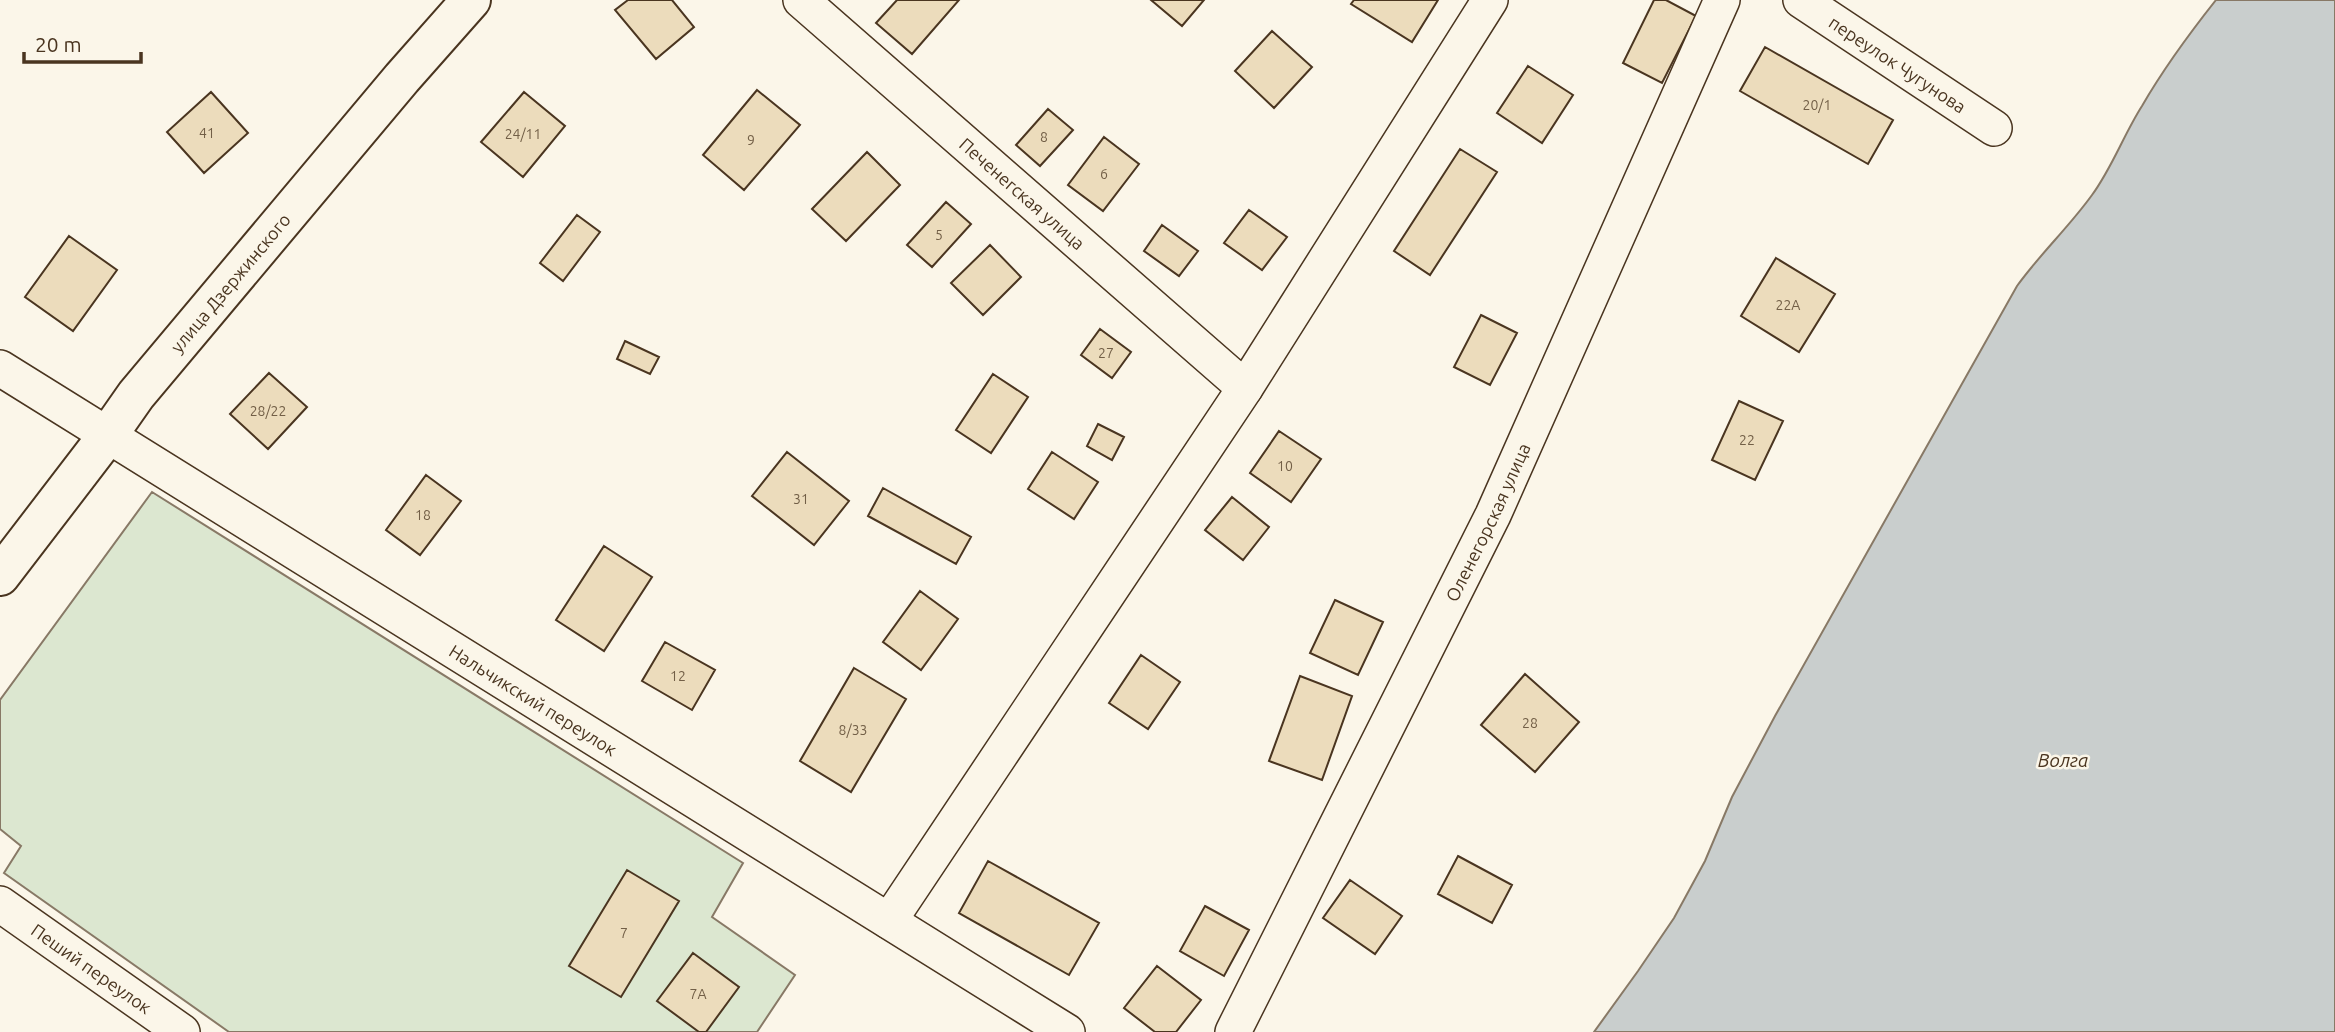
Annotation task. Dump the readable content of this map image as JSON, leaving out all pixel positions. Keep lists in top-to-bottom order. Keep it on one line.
{"streets":{"main road":["улица Дзержинского"],"street":["переулок Чугунова","Печенегская улица","Оленегорская улица","Нальчикский переулок","Пеший переулок"]},"crossings":[["улица Дзержинского","Нальчикский переулок"]],"water":["Волга"],"house_numbers":["20/1","41","24/11","8","9","6","5","22А","27","28/22","22","10","31","18","12","28","8/33","7","7А"],"scale_bar":"20 m"}
